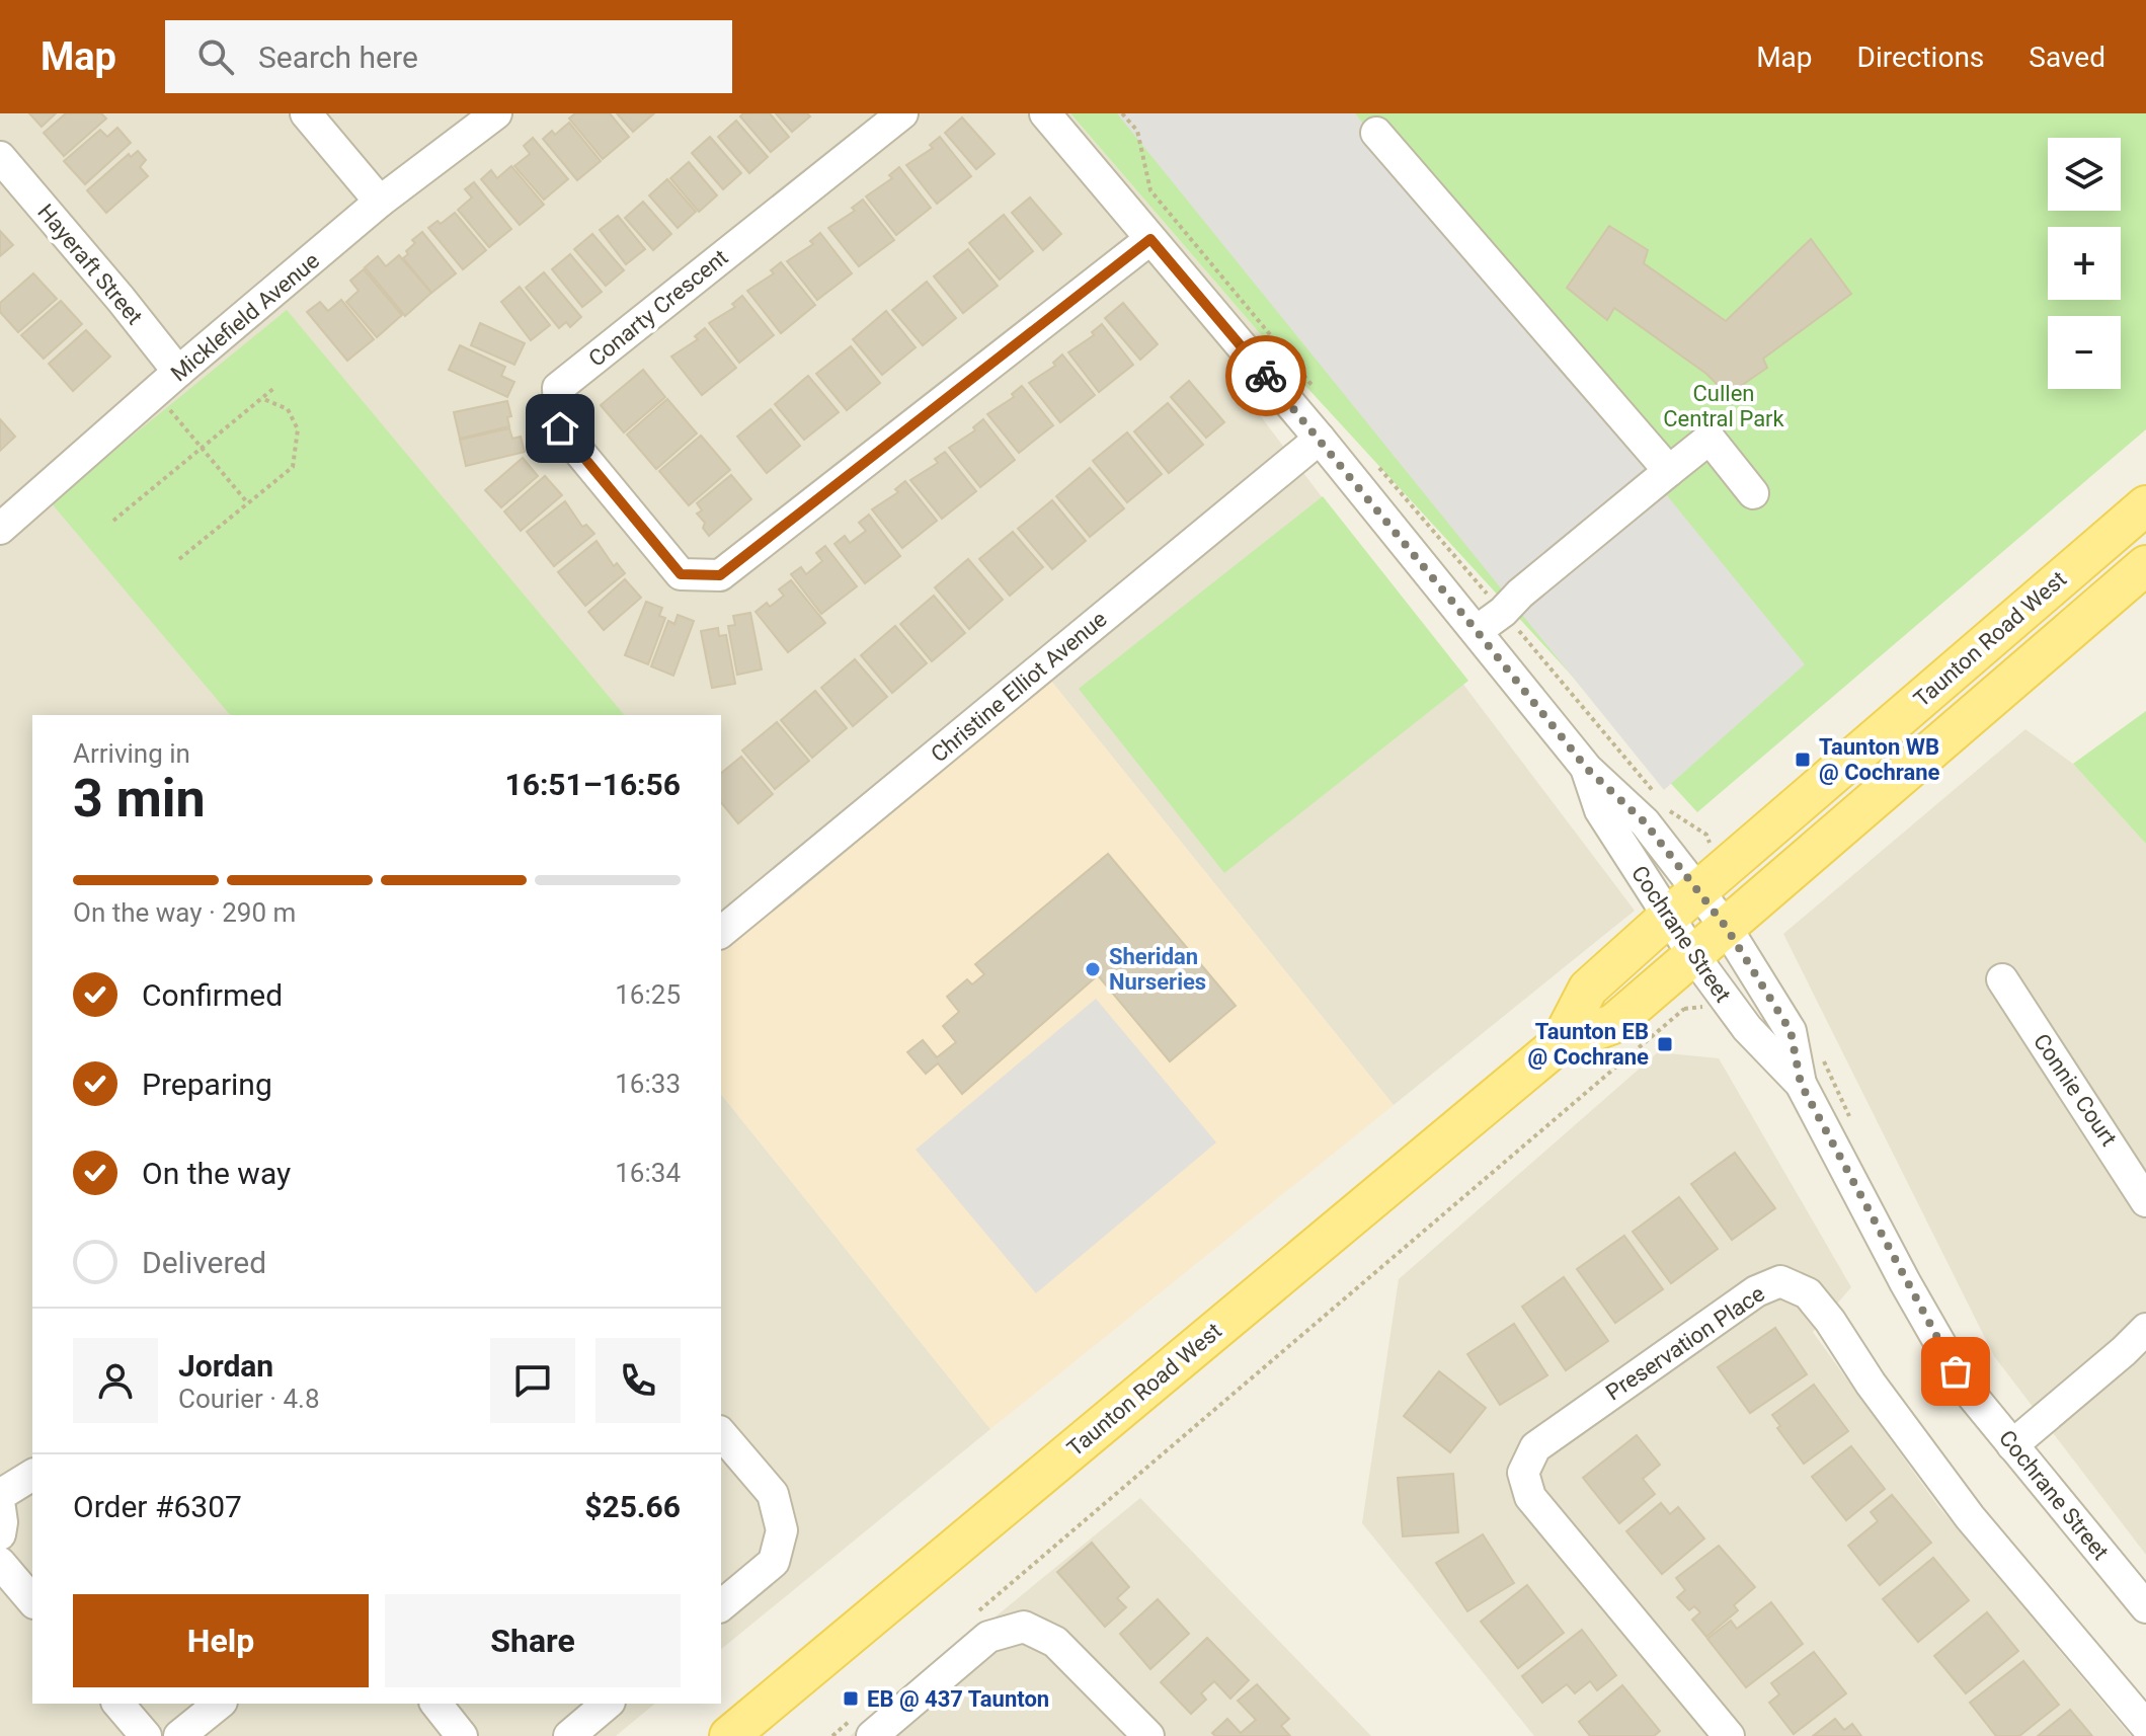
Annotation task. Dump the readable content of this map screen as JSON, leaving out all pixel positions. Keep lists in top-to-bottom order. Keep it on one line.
{"streets":{"main road":["Taunton Road West"],"street":["Hayeraft Street","Conarty Crescent","Micklefield Avenue","Christine Elliot Avenue","Cochrane Street","Connie Court","Preservation Place"]},"crossings":[["Hayeraft Street","Micklefield Avenue"],["Conarty Crescent","Cochrane Street"],["Taunton Road West","Cochrane Street"],["Christine Elliot Avenue","Cochrane Street"]],"parks":["Cullen Central Park"],"places":{"transit":["Taunton WB @ Cochrane","Taunton EB @ Cochrane","EB @ 437 Taunton"],"other":["Sheridan Nurseries"]},"page":{"header":"Map","search":"Search here","nav":["Map","Directions","Saved"],"map_buttons":["+","−"],"heading":["3 min","Arriving in","16:51–16:56"],"panel":["Jordan","Courier · 4.8","Order #6307","$25.66"],"bar":"On the way · 290 m","list":[["Confirmed","16:25"],["Preparing","16:33"],["On the way","16:34"],"Delivered"],"buttons":["Help","Share"]}}
